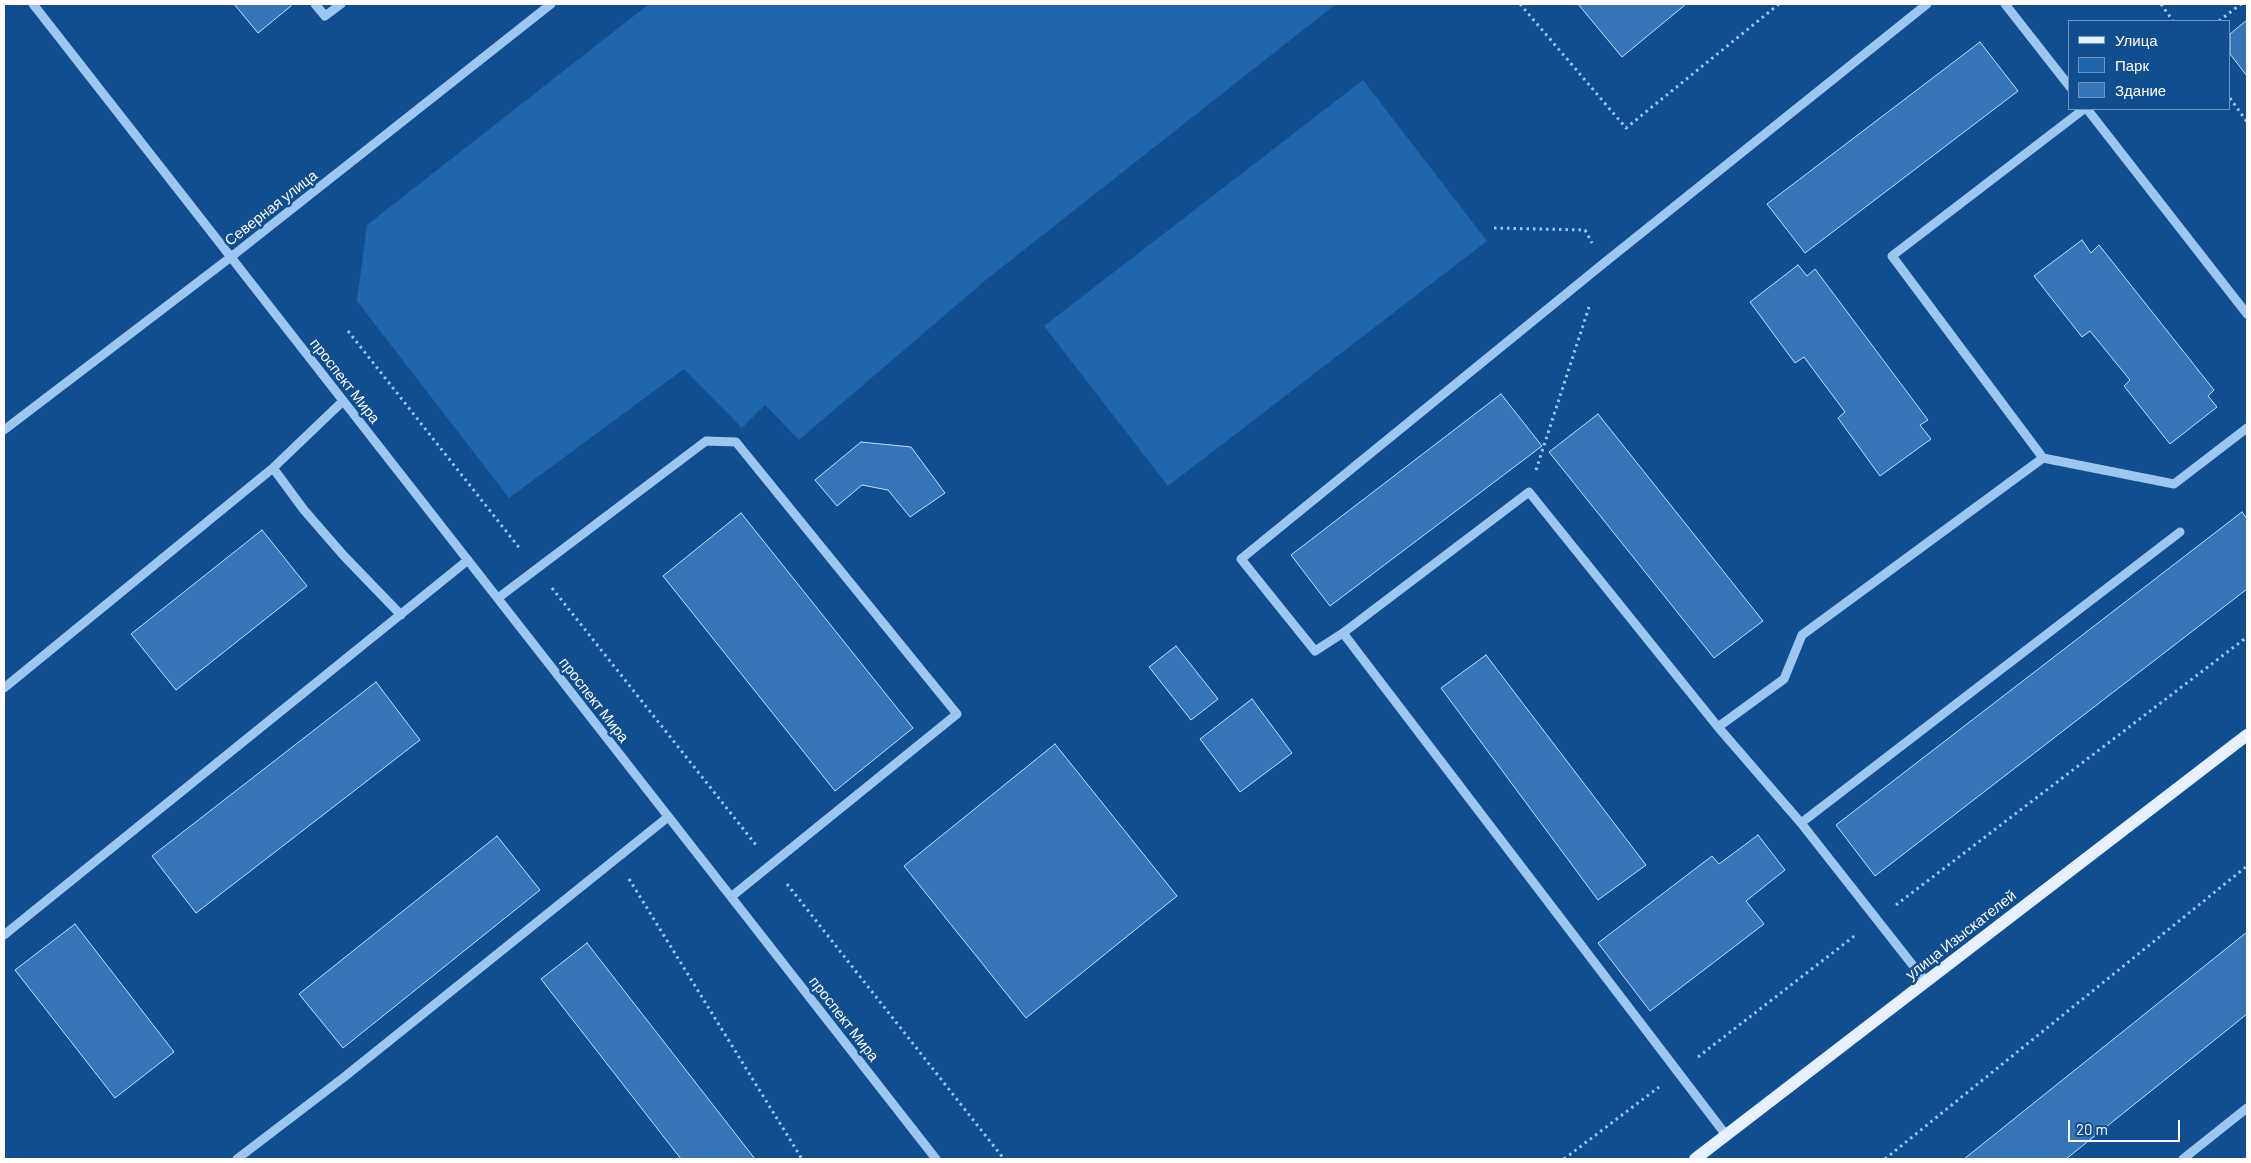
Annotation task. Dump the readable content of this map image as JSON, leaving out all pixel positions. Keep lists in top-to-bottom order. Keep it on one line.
{"streets":{"main road":["улица Изыскателей"],"street":["Северная улица","проспект Мира"]},"crossings":[["Северная улица","проспект Мира"]],"legend":["Улица","Парк","Здание"],"scale_bar":"20 m"}
